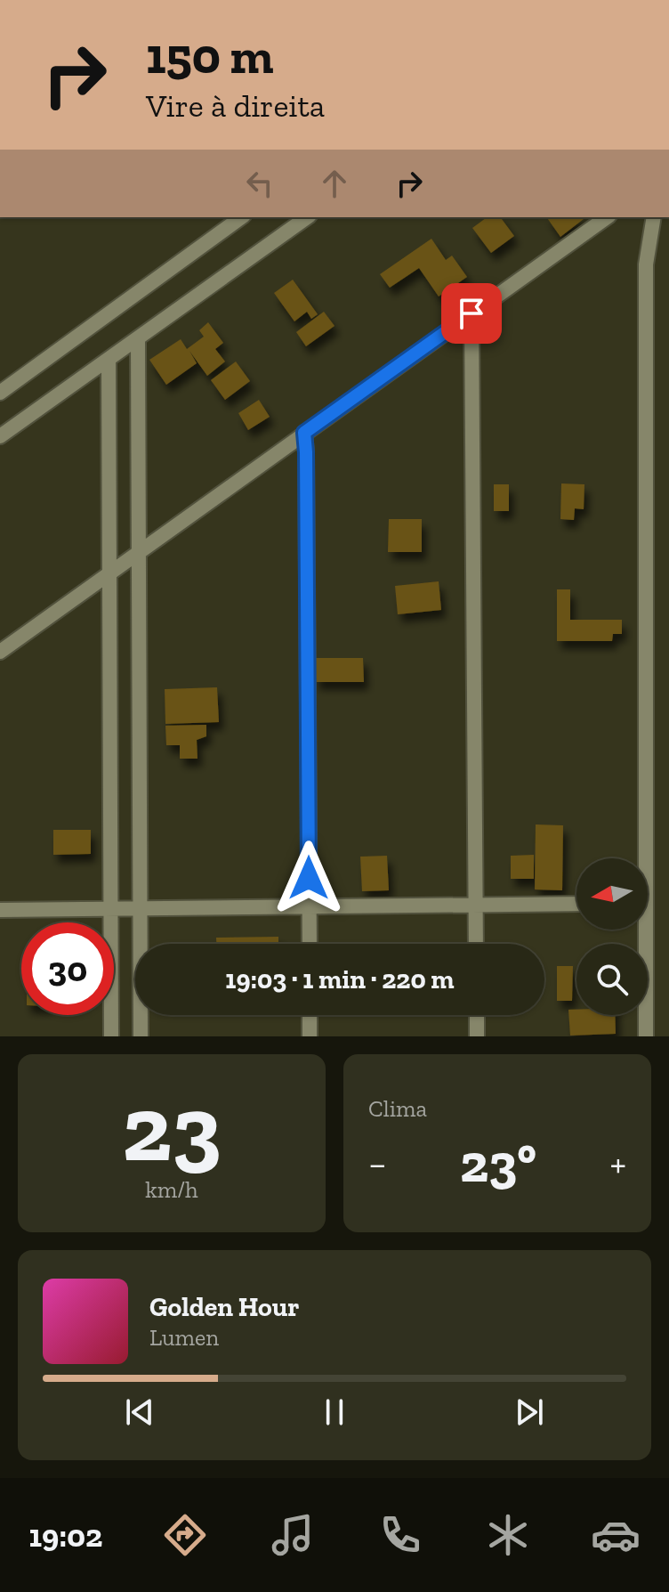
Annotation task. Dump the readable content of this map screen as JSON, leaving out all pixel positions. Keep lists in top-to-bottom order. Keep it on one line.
{"north":"left","page":{"turn":["150 m","Vire à direita"],"limit":"30","trip":"19:03 · 1 min · 220 m","tile":[["23","km/h"],"Clima"],"heat":["−","23°","+"],"song":["Golden Hour","Lumen"],"tabs":"19:02"}}
